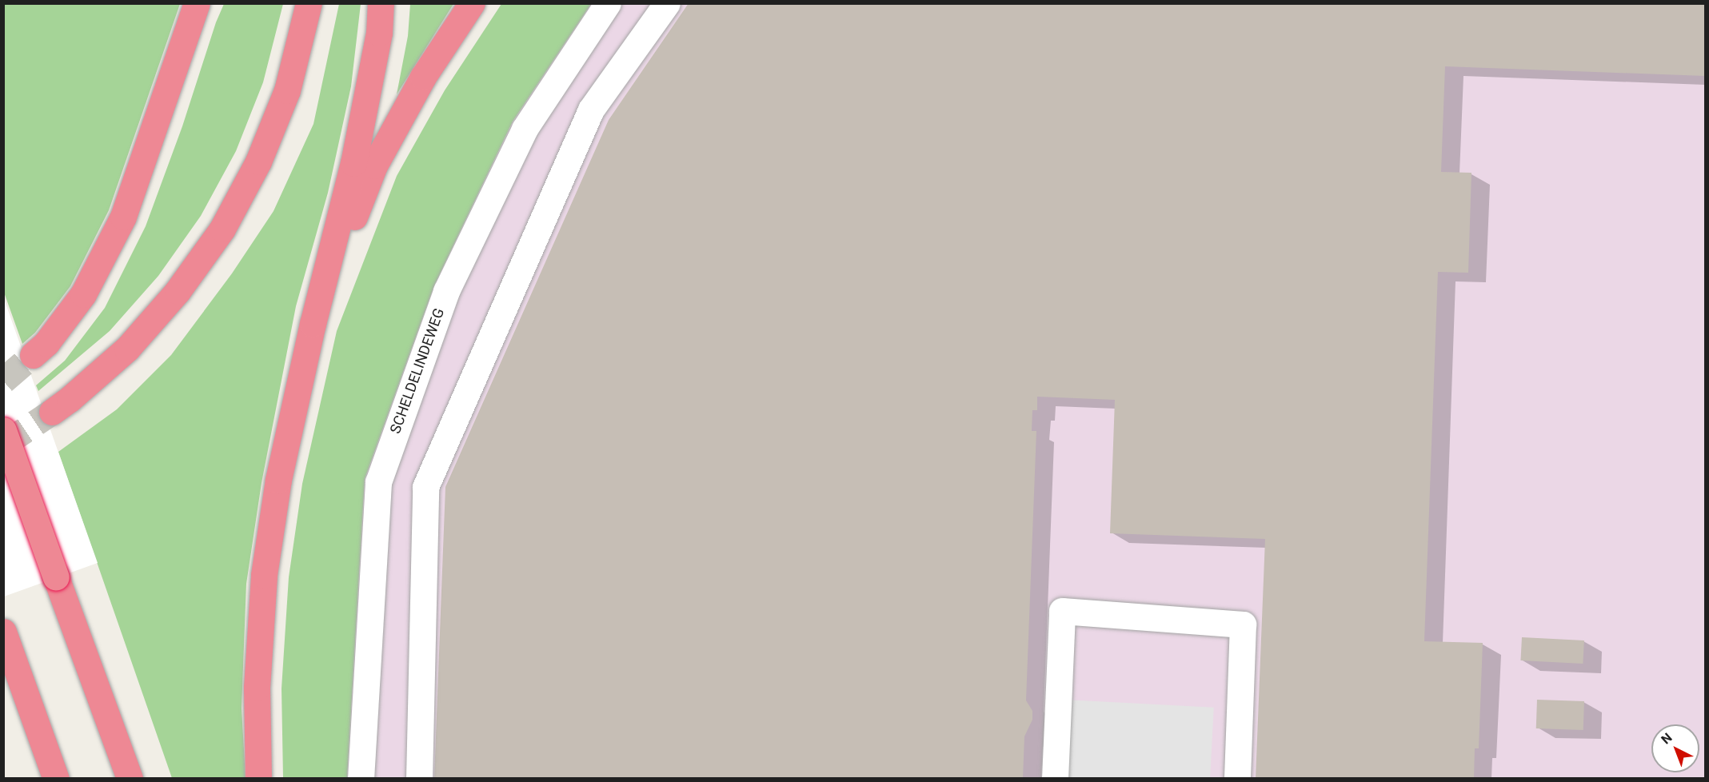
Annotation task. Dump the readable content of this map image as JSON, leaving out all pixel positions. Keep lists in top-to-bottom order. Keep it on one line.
{"streets":{"street":["SCHELDELINDEWEG"]},"north":"top left"}
